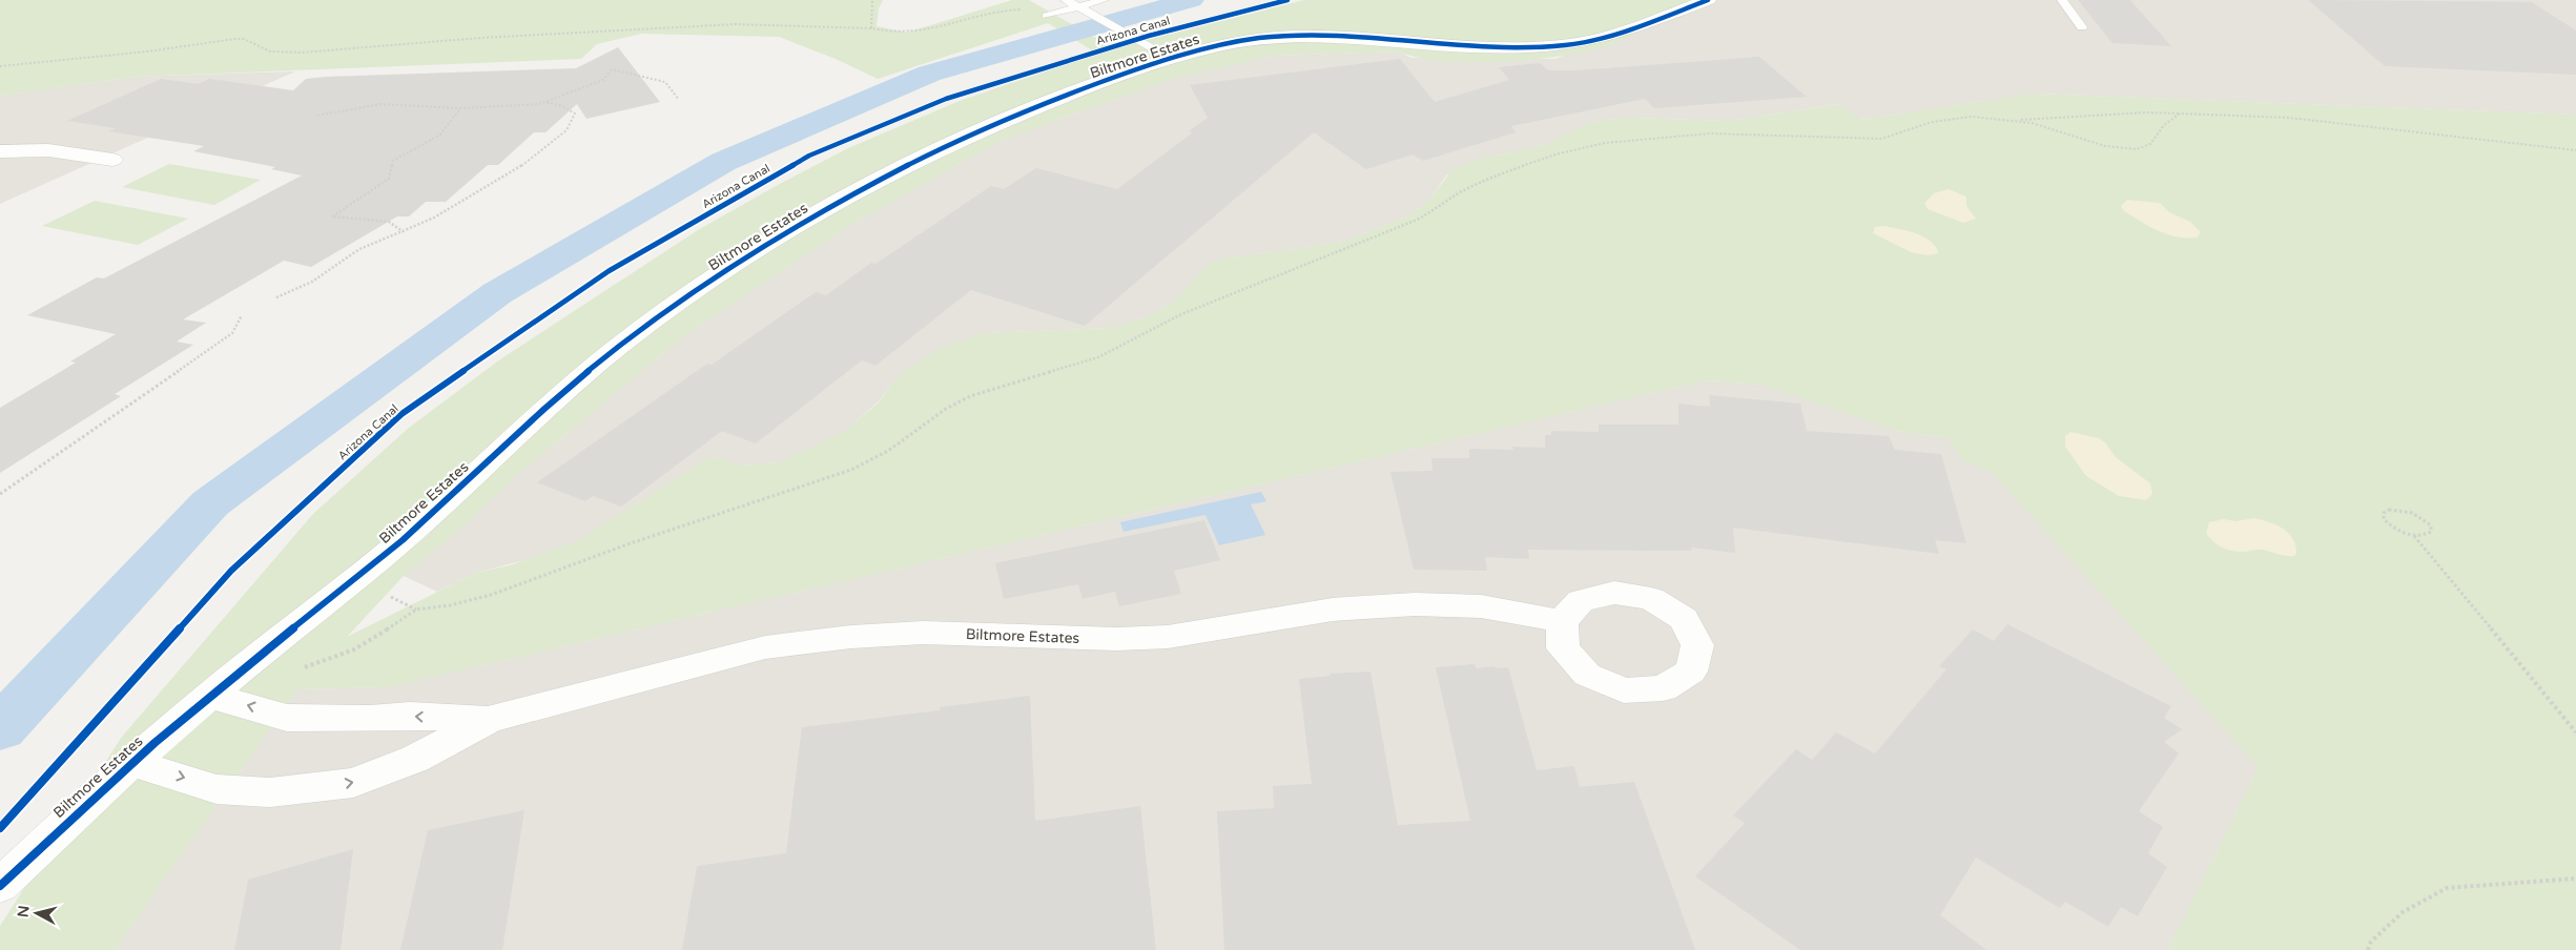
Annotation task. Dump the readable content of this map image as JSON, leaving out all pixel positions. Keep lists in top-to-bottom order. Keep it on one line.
{"streets":{"street":["Biltmore Estates"],"cycle path":["Arizona Canal"]},"north":"left"}
